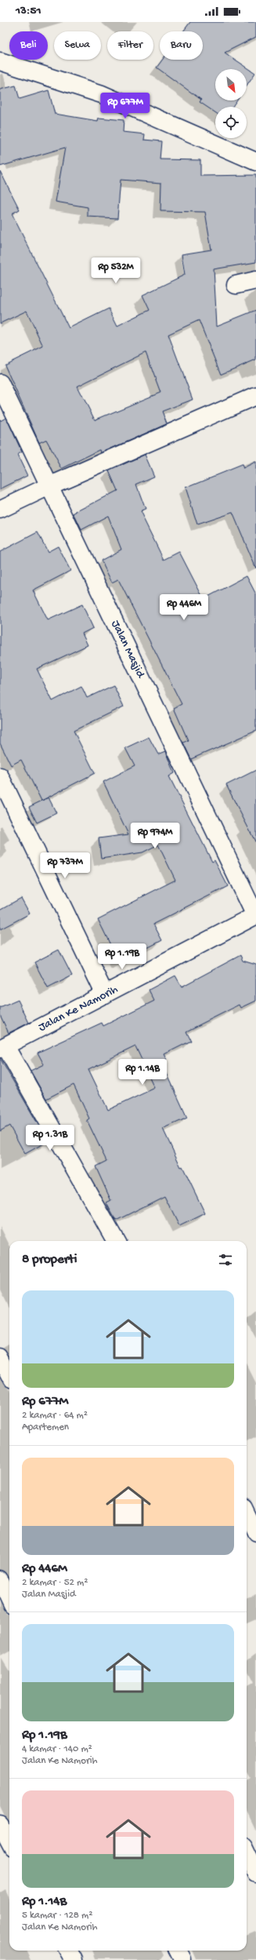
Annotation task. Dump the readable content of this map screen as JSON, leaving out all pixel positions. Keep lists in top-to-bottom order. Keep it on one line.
{"streets":{"main road":["Jalan Masjid","Jalan Ke Namorih"]},"crossings":[["Jalan Masjid","Jalan Ke Namorih"]],"north":"bottom right","page":{"status":"13:51","chip":["Beli","Sewa","Filter","Baru"],"price":["Rp 677M","Rp 532M","Rp 446M","Rp 974M","Rp 737M","Rp 1.19B","Rp 1.14B","Rp 1.31B"],"heading":"8 properti","list":[{"name":"Rp 677M","note":"2 kamar · 64 m² · Apartemen"},{"name":"Rp 446M","note":"2 kamar · 52 m² · Jalan Masjid"},{"name":"Rp 1.19B","note":"4 kamar · 140 m² · Jalan Ke Namorih"},{"name":"Rp 1.14B","note":"5 kamar · 128 m² · Jalan Ke Namorih"}]}}
